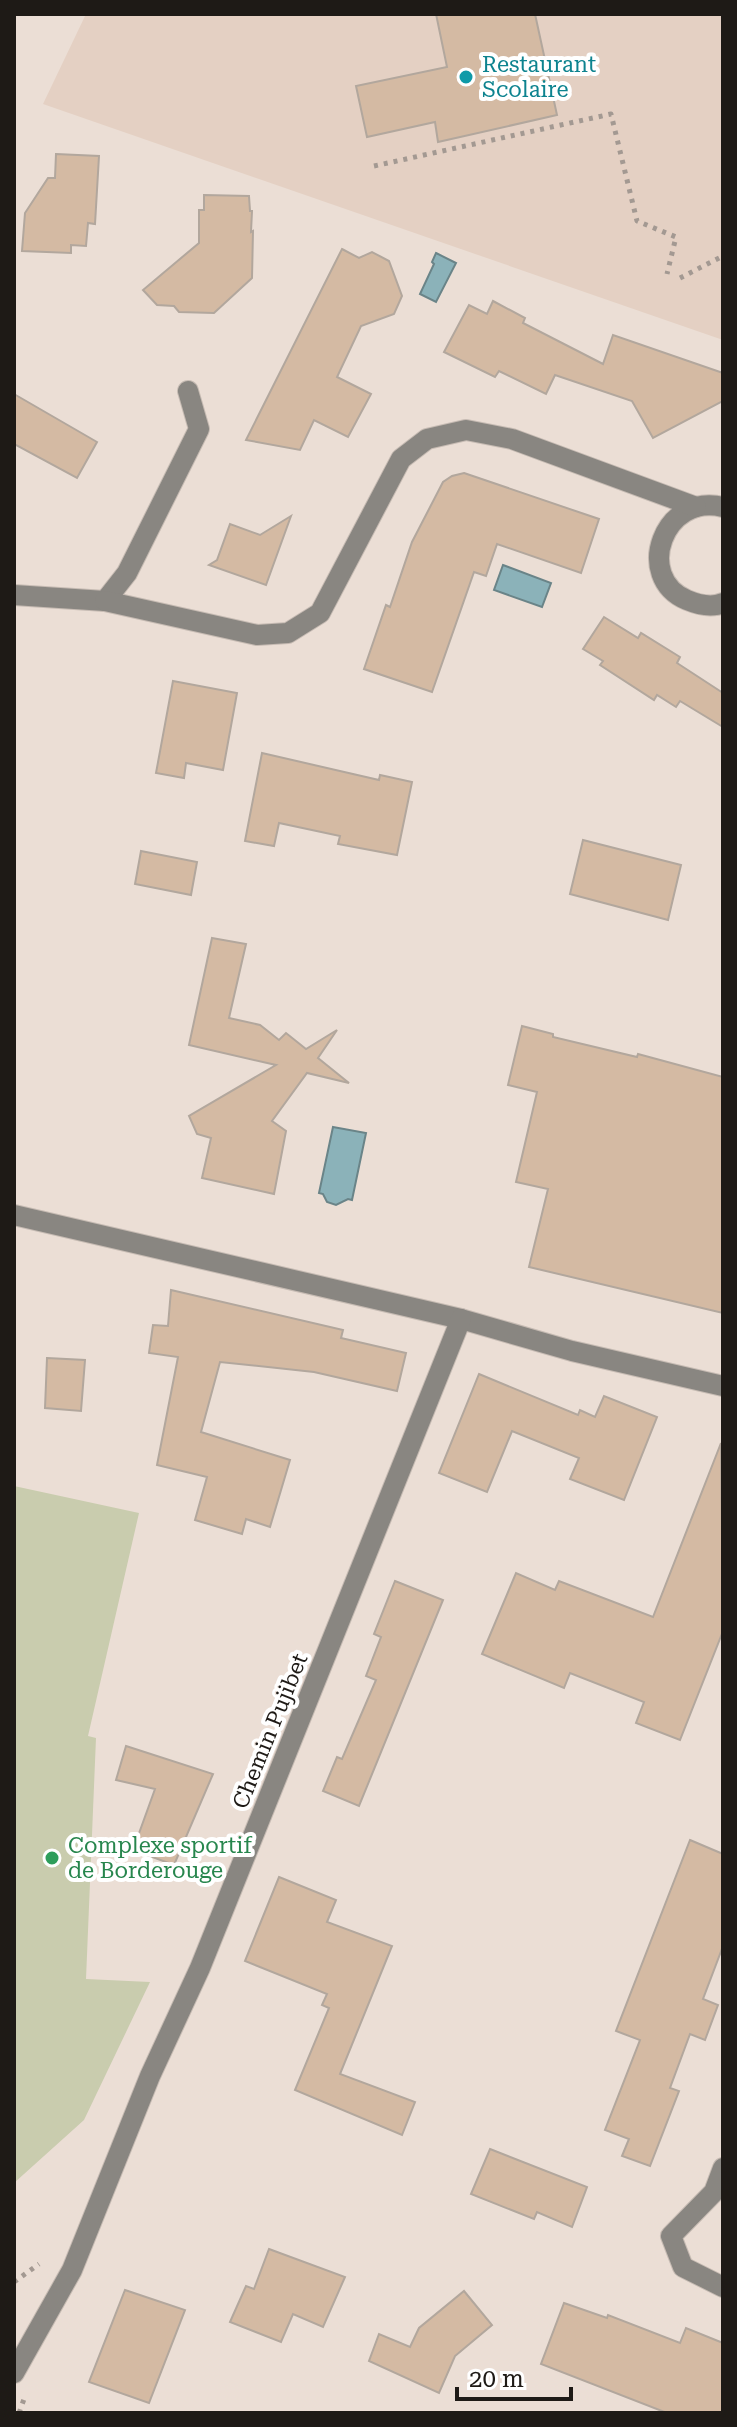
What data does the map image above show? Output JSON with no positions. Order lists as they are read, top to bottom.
{
  "streets": {
    "street": ["Chemin Pujibet"]
  },
  "places": ["Restaurant Scolaire", "Complexe sportif de Borderouge"],
  "scale_bar": "20 m"
}
